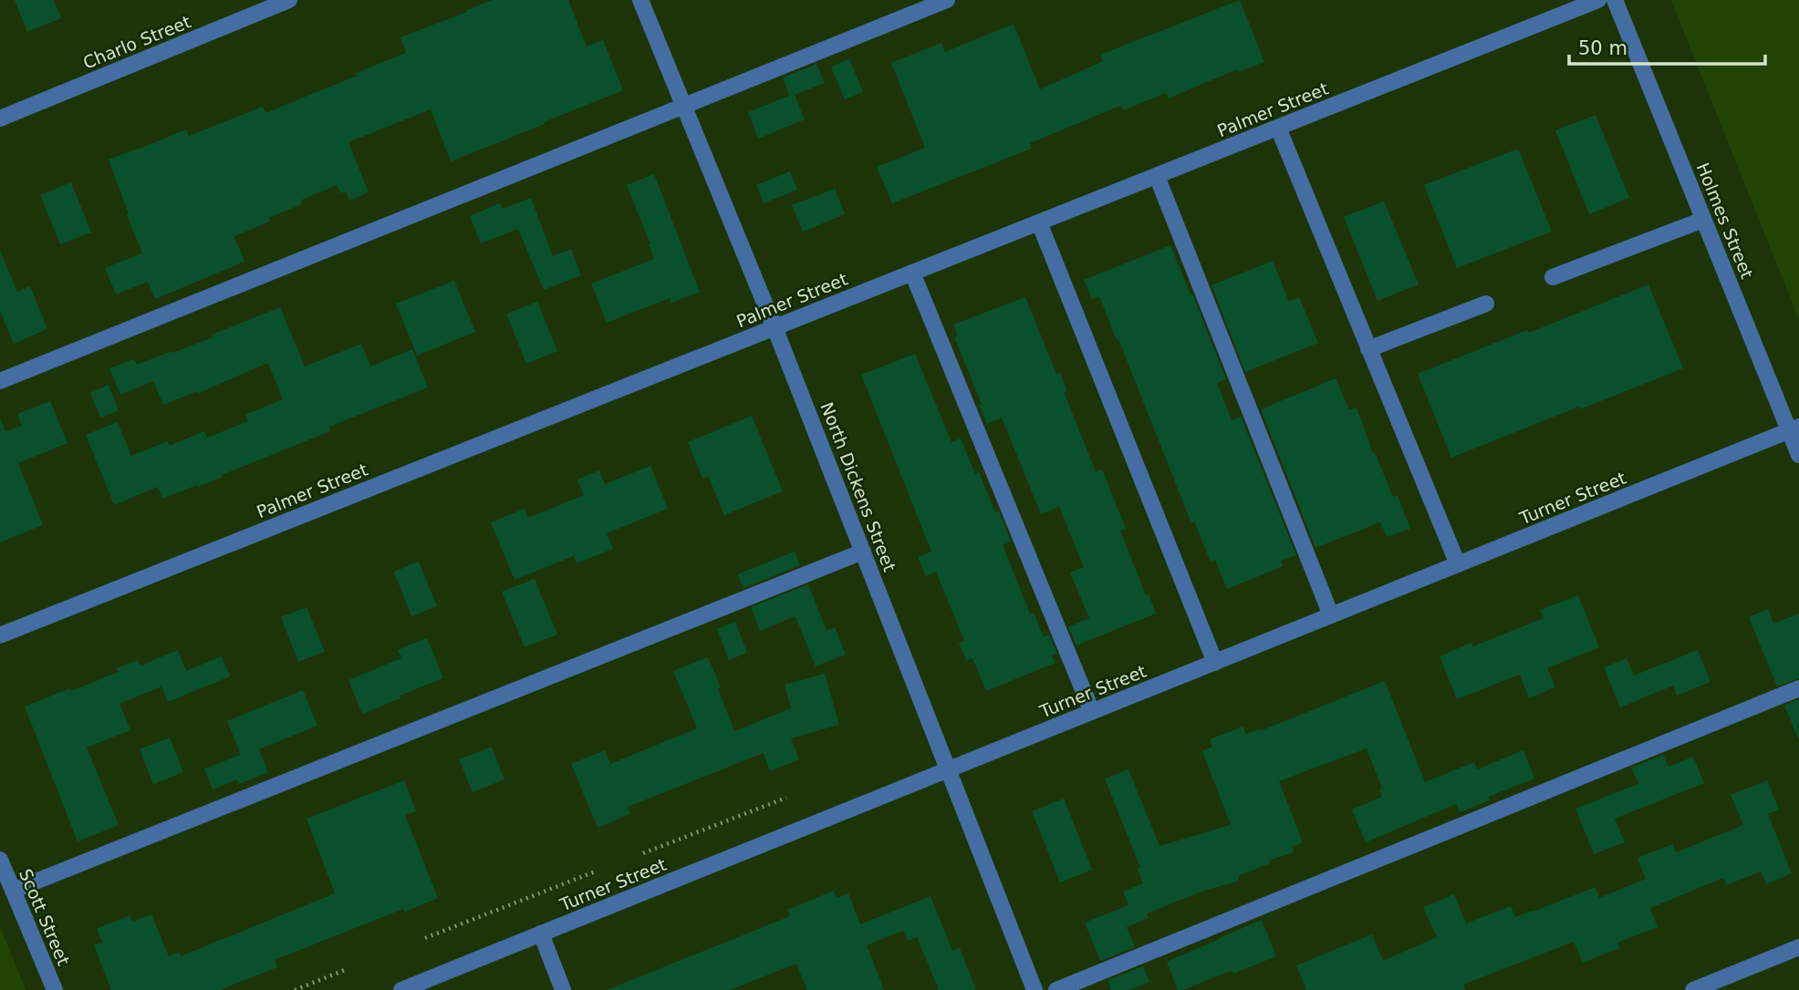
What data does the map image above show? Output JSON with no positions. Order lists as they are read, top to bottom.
{
  "streets": {
    "street": [
      "Charlo Street",
      "Palmer Street",
      "Holmes Street",
      "North Dickens Street",
      "Turner Street",
      "Scott Street"
    ]
  },
  "crossings": [
    ["Palmer Street", "North Dickens Street"],
    ["Holmes Street", "Turner Street"],
    ["North Dickens Street", "Turner Street"]
  ],
  "scale_bar": "50 m"
}
